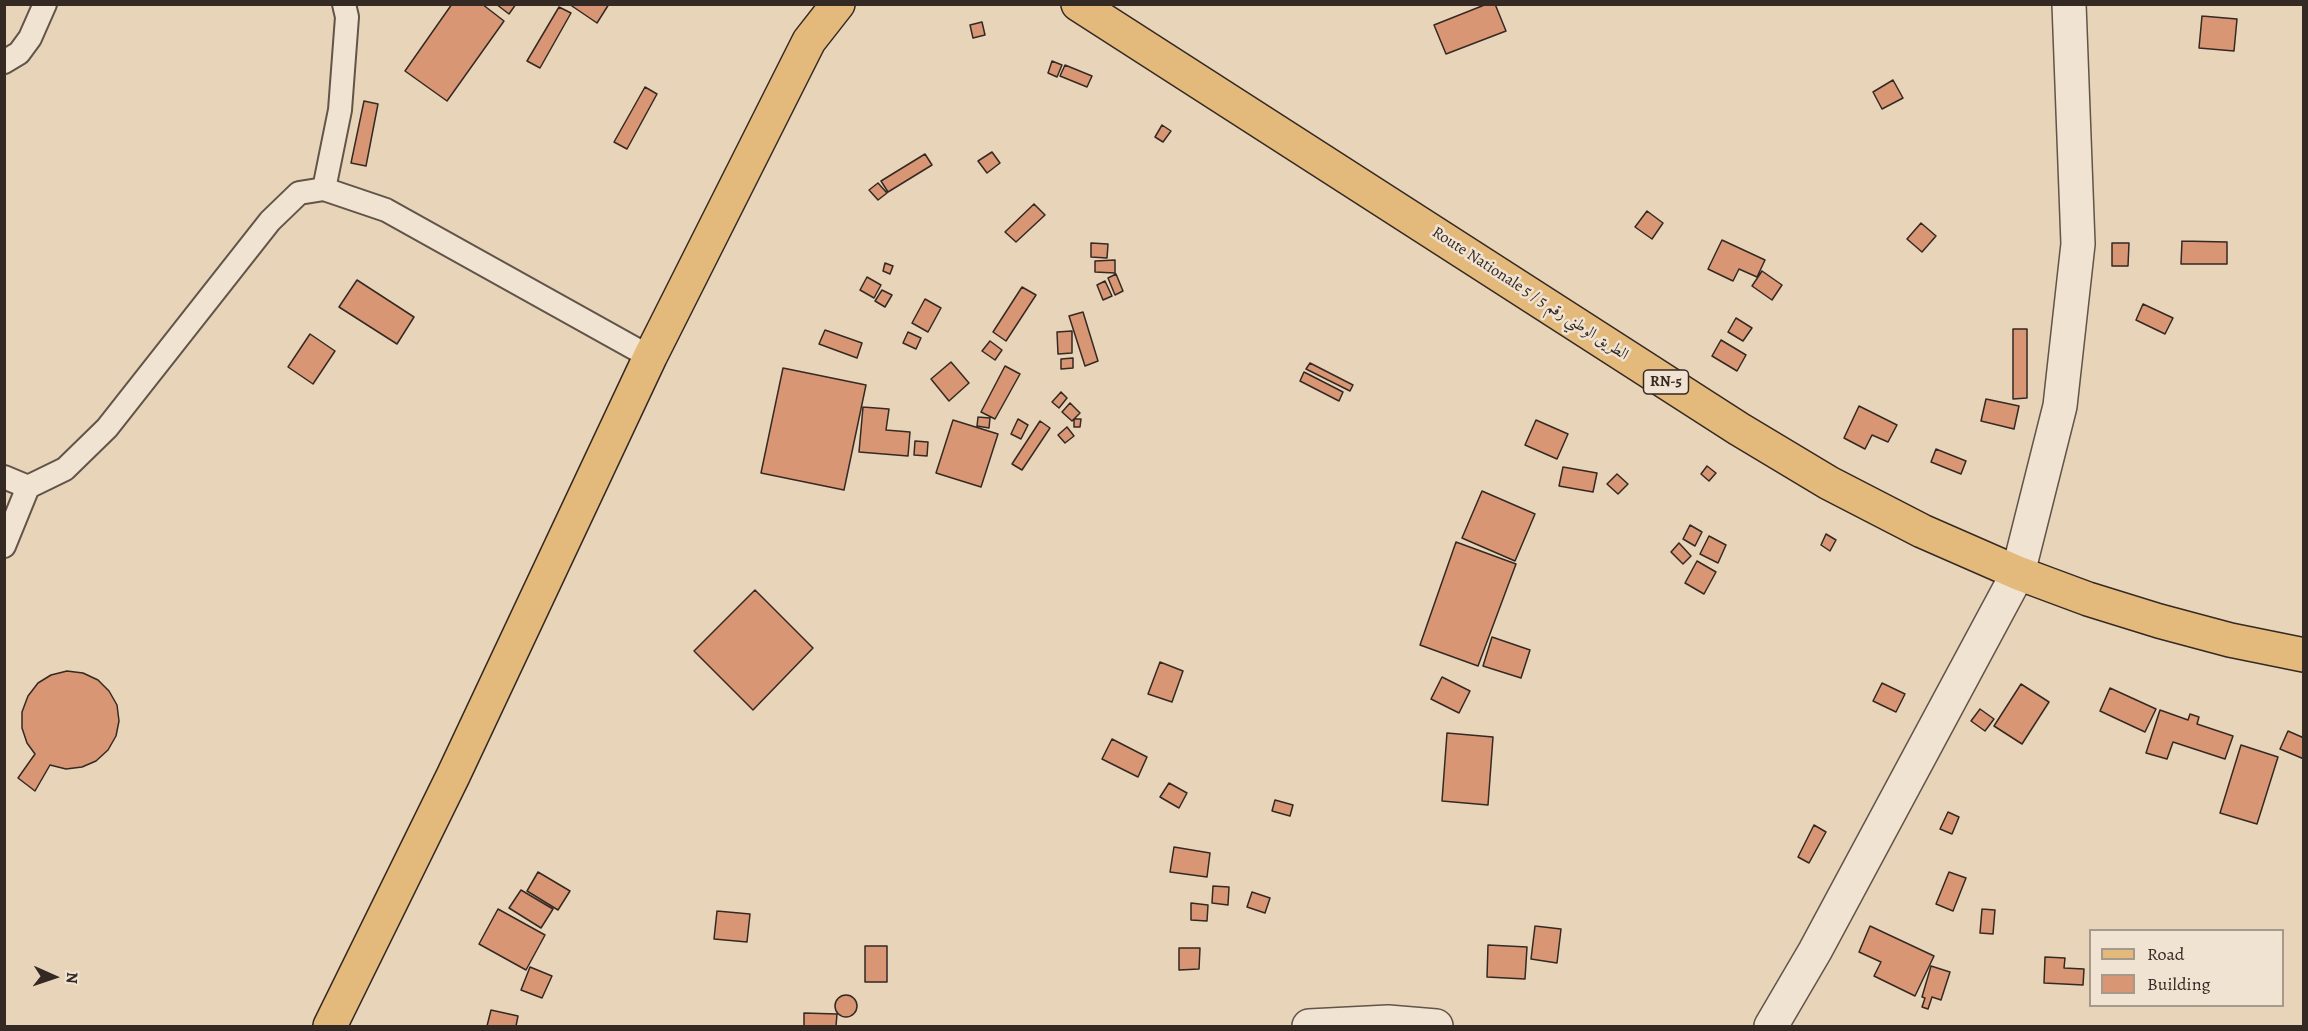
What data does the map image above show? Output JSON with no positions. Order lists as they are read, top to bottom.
{
  "streets": {
    "main road": ["Route Nationale 5 / الطريق الوطني رقم 5", "RN-5"]
  },
  "legend": ["Road", "Building"],
  "north": "right"
}
